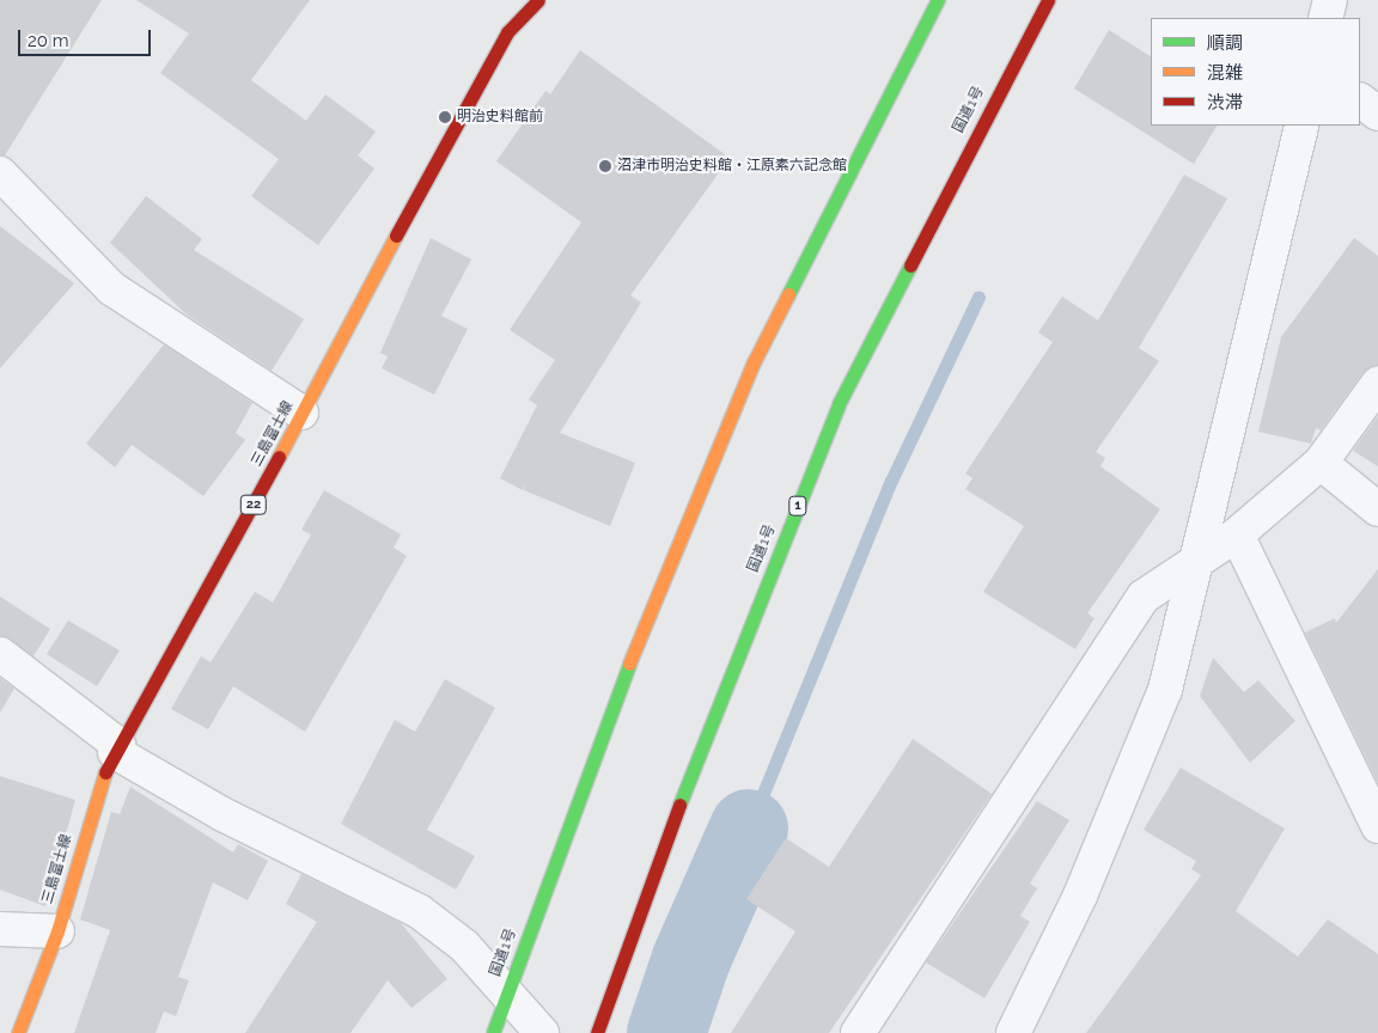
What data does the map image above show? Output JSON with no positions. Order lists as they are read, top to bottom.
{
  "streets": {
    "main road": [
      "国道1号",
      "三島富士線",
      "22",
      "1"
    ]
  },
  "places": ["明治史料館前", "沼津市明治史料館・江原素六記念館"],
  "legend": ["順調", "混雑", "渋滞"],
  "scale_bar": "20 m"
}
